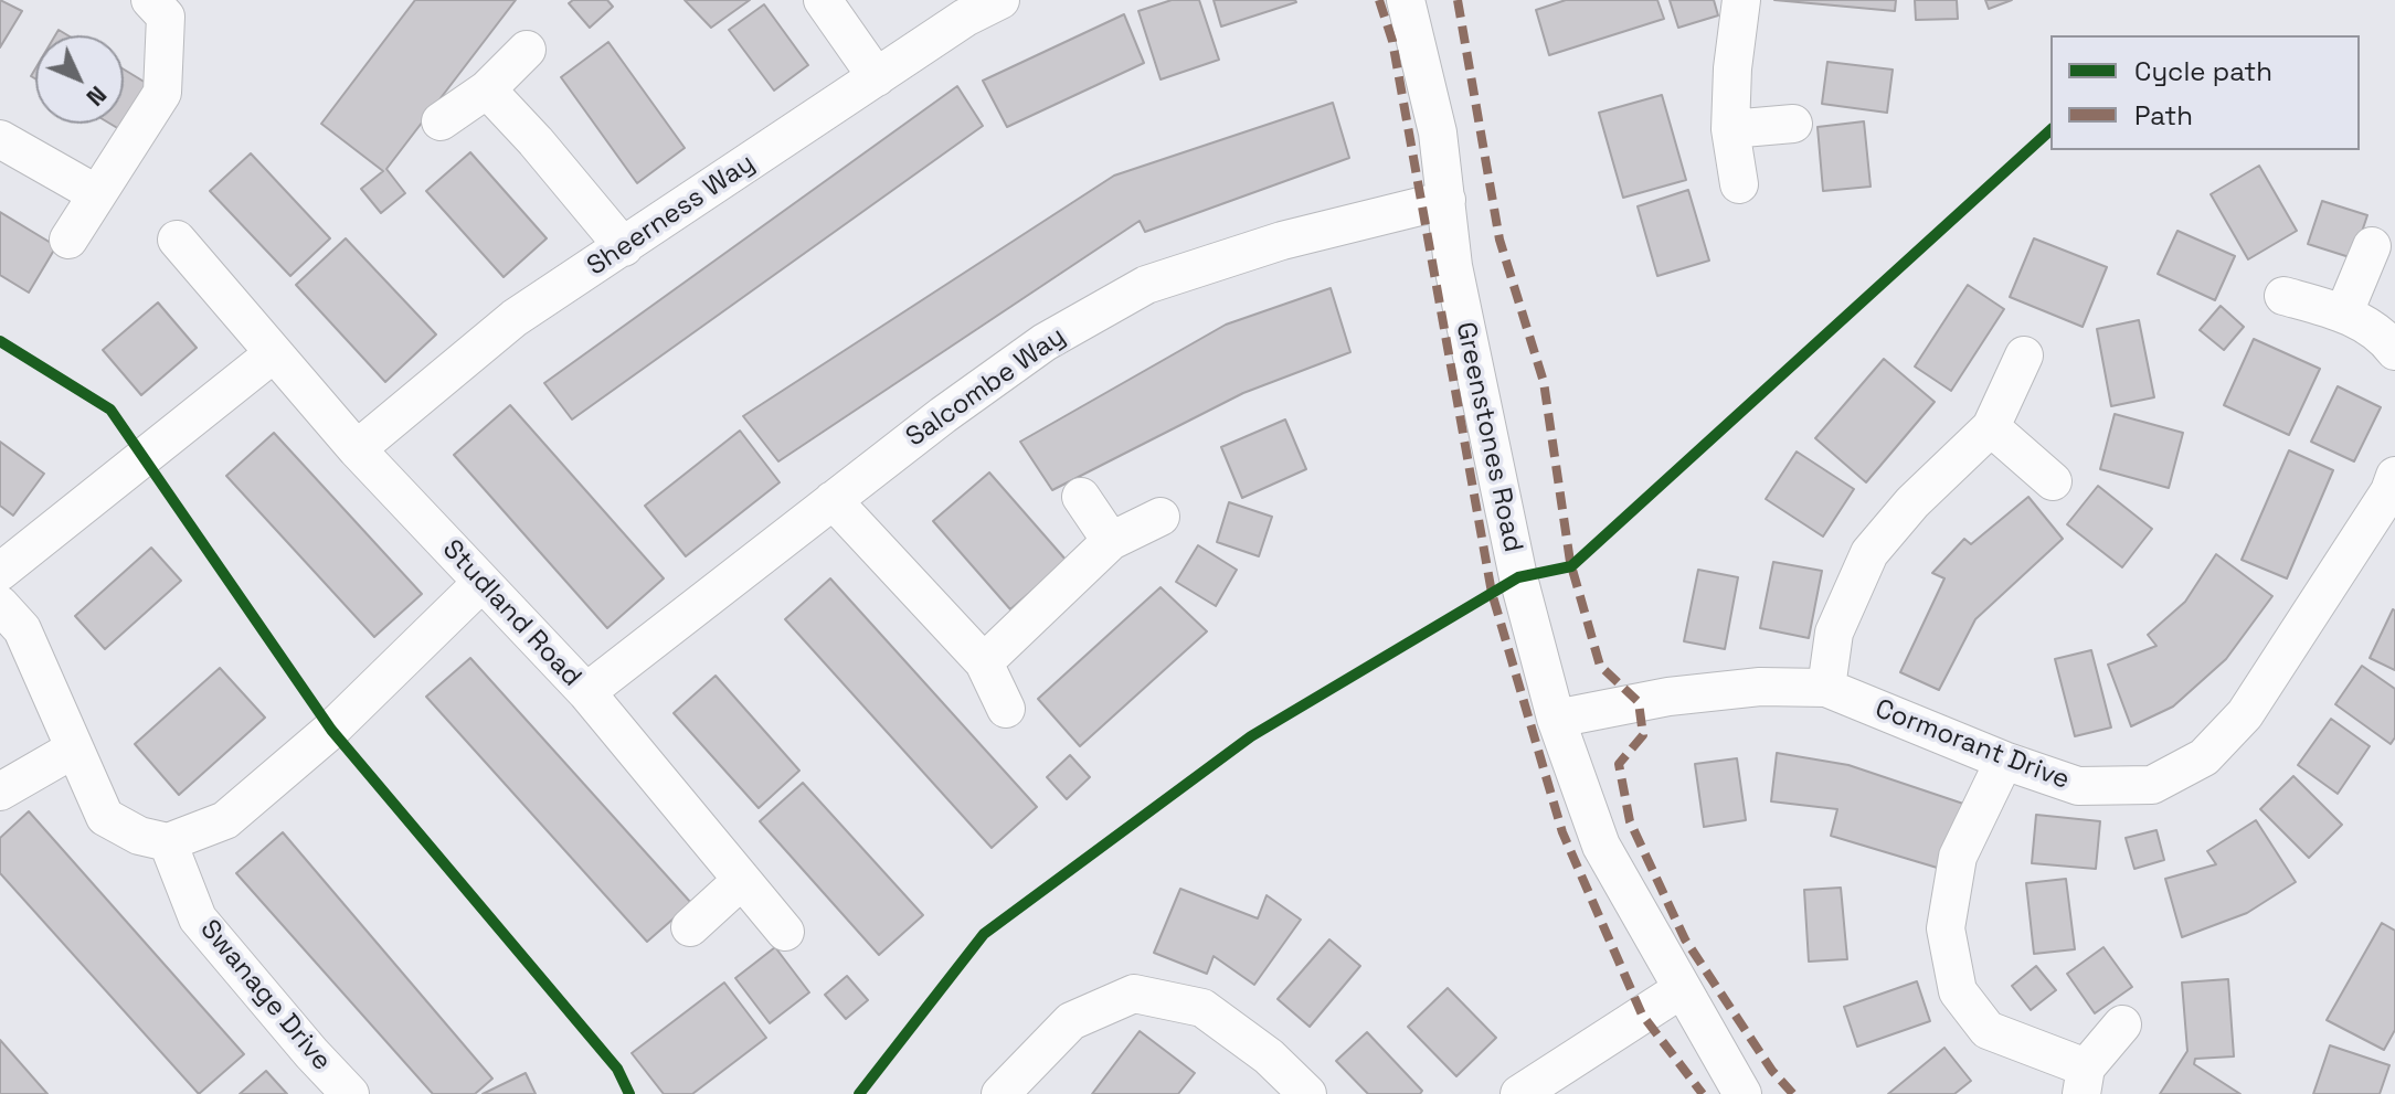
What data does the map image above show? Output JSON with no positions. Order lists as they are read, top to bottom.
{
  "streets": {
    "street": [
      "Sheerness Way",
      "Salcombe Way",
      "Greenstones Road",
      "Studland Road",
      "Cormorant Drive",
      "Swanage Drive"
    ]
  },
  "crossings": [
    ["Sheerness Way", "Studland Road"],
    ["Salcombe Way", "Greenstones Road"],
    ["Salcombe Way", "Studland Road"],
    ["Greenstones Road", "Cormorant Drive"]
  ],
  "legend": ["Cycle path", "Path"],
  "north": "bottom right"
}
